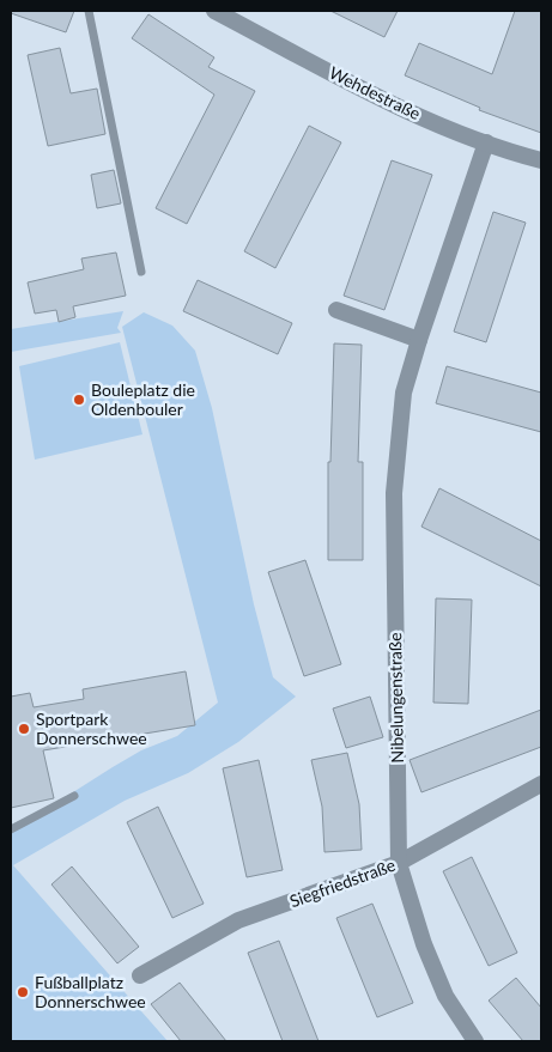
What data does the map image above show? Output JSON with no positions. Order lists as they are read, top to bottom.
{
  "streets": {
    "street": ["Wehdestraße", "Nibelungenstraße", "Siegfriedstraße"]
  },
  "crossings": [
    ["Wehdestraße", "Nibelungenstraße"],
    ["Nibelungenstraße", "Siegfriedstraße"]
  ],
  "places": ["Bouleplatz die Oldenbouler", "Sportpark Donnerschwee", "Fußballplatz Donnerschwee"]
}
